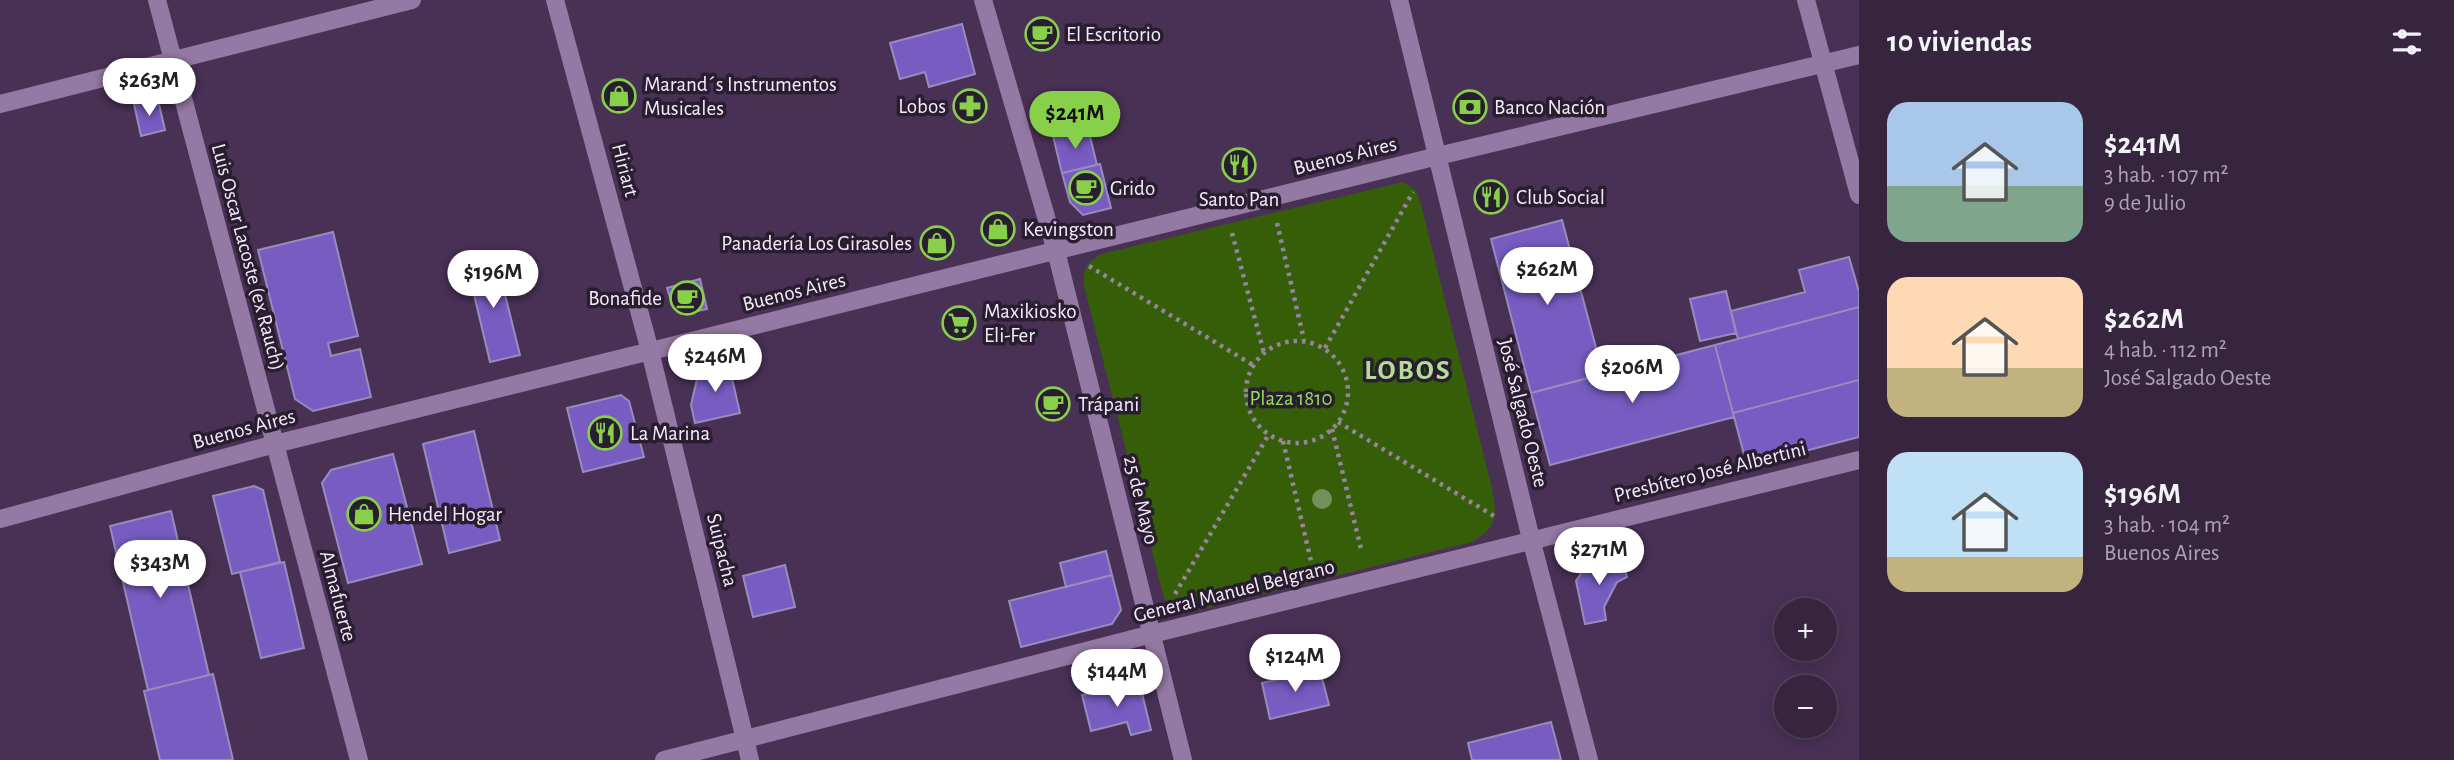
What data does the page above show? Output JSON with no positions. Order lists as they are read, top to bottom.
{
  "streets": {
    "street": [
      "Buenos Aires",
      "Hiriart",
      "Luis Oscar Lacoste (ex Rauch)",
      "José Salgado Oeste",
      "Presbítero José Albertini",
      "25 de Mayo",
      "Suipacha",
      "General Manuel Belgrano",
      "Almafuerte"
    ]
  },
  "crossings": [
    ["Buenos Aires", "Hiriart"],
    ["Buenos Aires", "Luis Oscar Lacoste (ex Rauch)"],
    ["Buenos Aires", "José Salgado Oeste"],
    ["Buenos Aires", "25 de Mayo"],
    ["Buenos Aires", "Suipacha"],
    ["Buenos Aires", "Almafuerte"],
    ["Hiriart", "Suipacha"],
    ["Luis Oscar Lacoste (ex Rauch)", "Almafuerte"],
    ["José Salgado Oeste", "Presbítero José Albertini"],
    ["José Salgado Oeste", "General Manuel Belgrano"],
    ["Presbítero José Albertini", "General Manuel Belgrano"],
    ["25 de Mayo", "General Manuel Belgrano"],
    ["Suipacha", "General Manuel Belgrano"]
  ],
  "districts": ["LOBOS"],
  "parks": ["Plaza 1810"],
  "places": {
    "cafe": [
      "El Escritorio",
      "Grido",
      "Bonafide",
      "Trápani"
    ],
    "shop": [
      "Marand´s Instrumentos Musicales",
      "Kevingston",
      "Panadería Los Girasoles",
      "Hendel Hogar"
    ],
    "pharmacy": ["Lobos"],
    "bank": ["Banco Nación"],
    "restaurant": ["Santo Pan", "Club Social", "La Marina"],
    "supermarket": ["Maxikiosko Eli-Fer"]
  },
  "page": {
    "heading": "10 viviendas",
    "price": [
      "$263M",
      "$241M",
      "$262M",
      "$196M",
      "$246M",
      "$206M",
      "$271M",
      "$343M",
      "$124M",
      "$144M"
    ],
    "list": [
      {
        "name": "$241M",
        "note": "3 hab. · 107 m² · 9 de Julio"
      },
      {
        "name": "$262M",
        "note": "4 hab. · 112 m² · José Salgado Oeste"
      },
      {
        "name": "$196M",
        "note": "3 hab. · 104 m² · Buenos Aires"
      }
    ],
    "map_buttons": ["+", "−"]
  }
}
